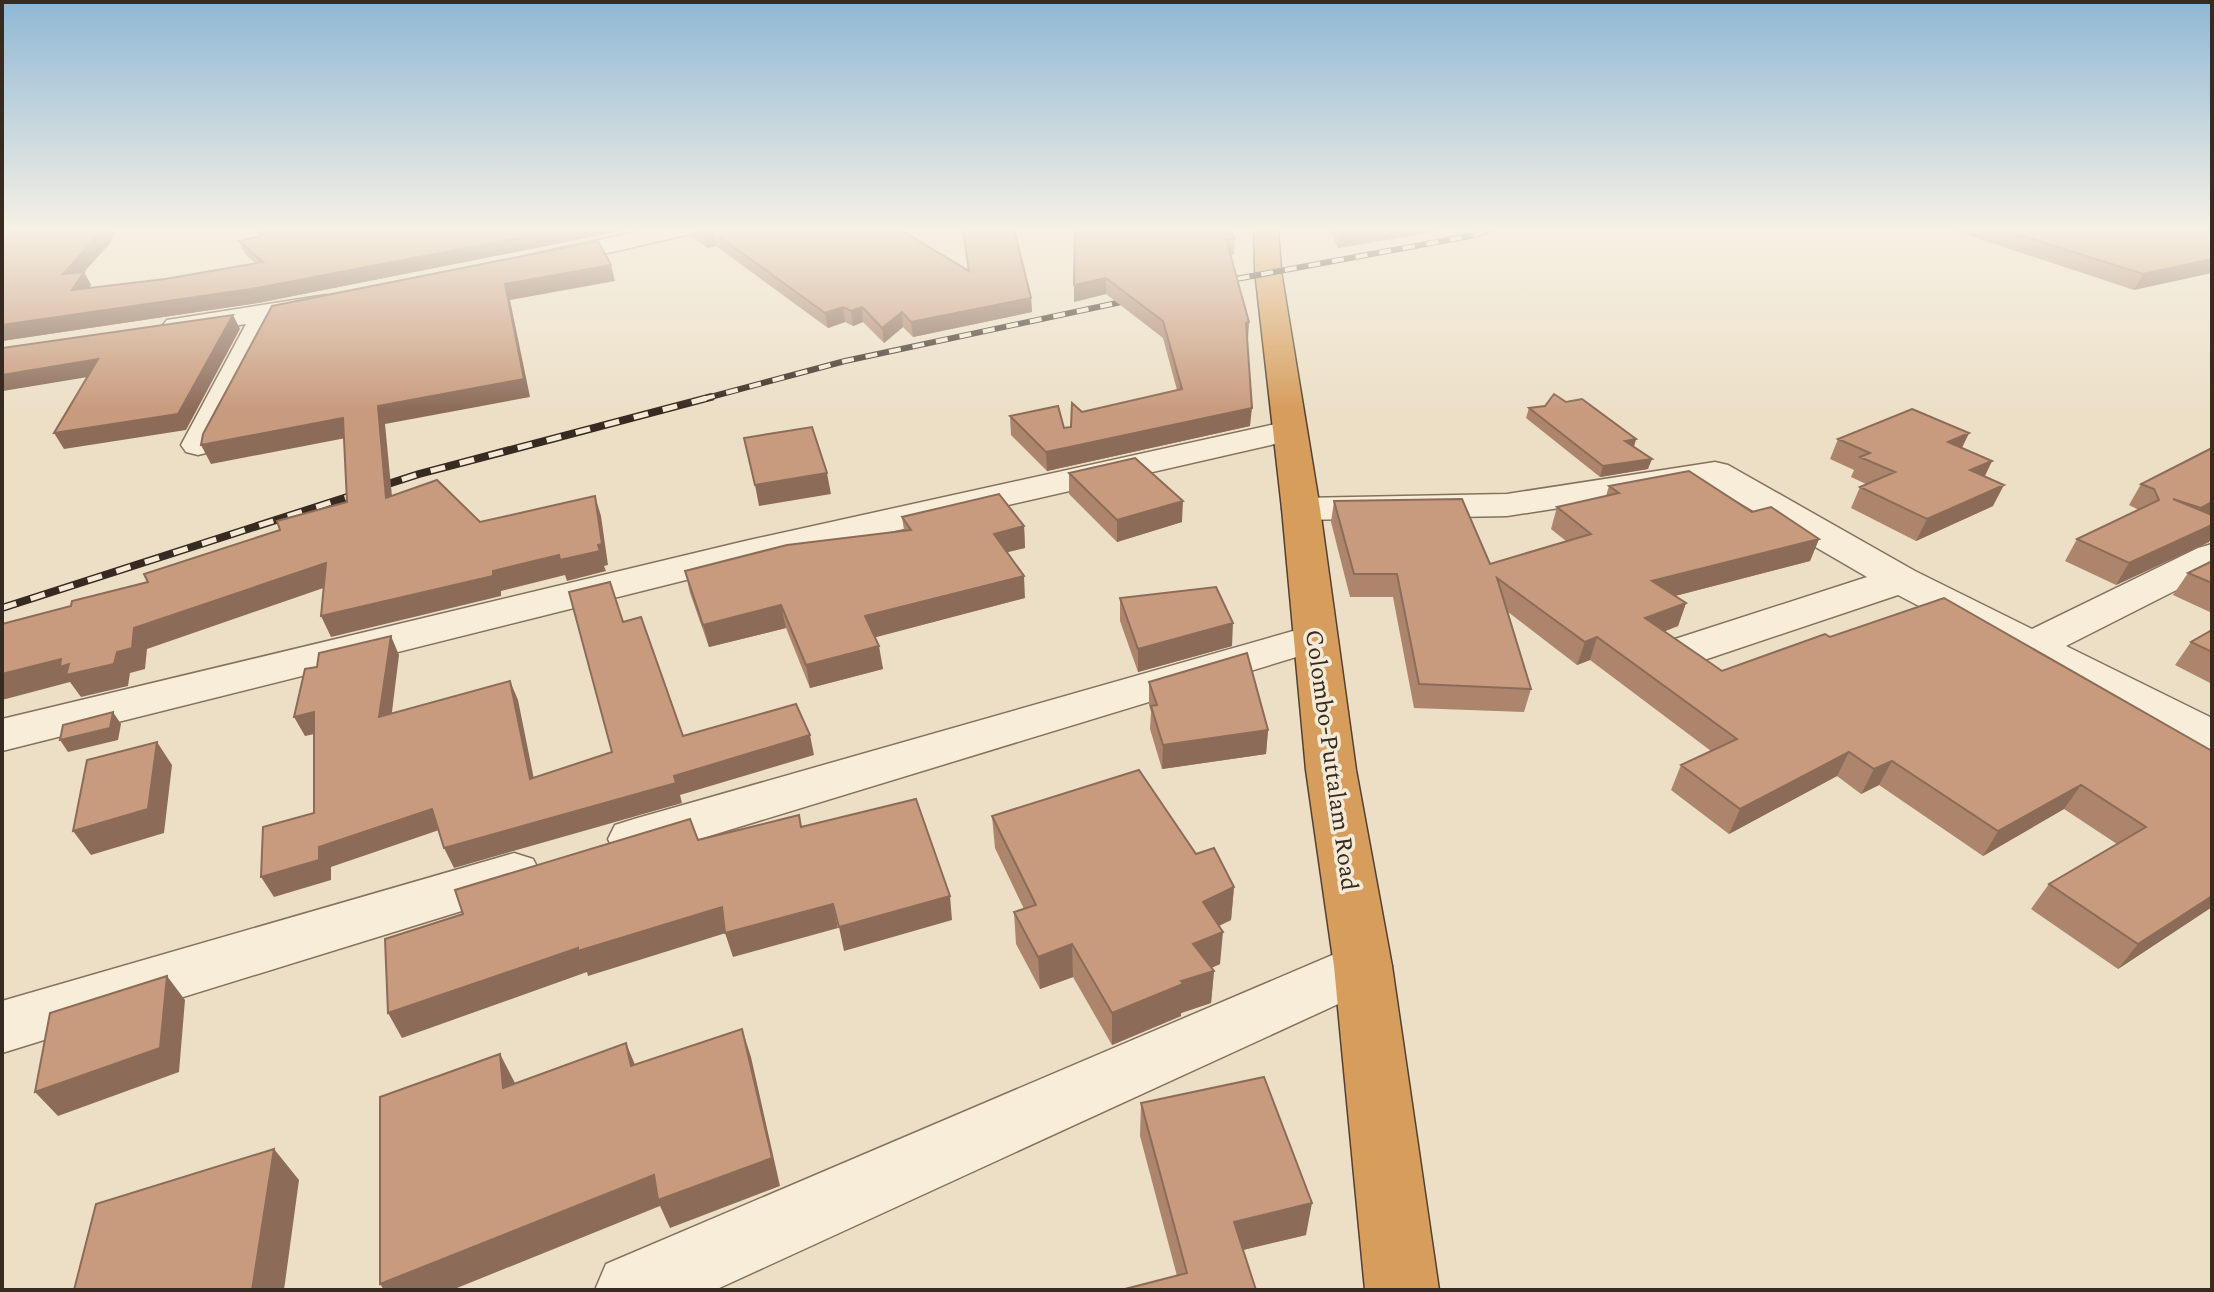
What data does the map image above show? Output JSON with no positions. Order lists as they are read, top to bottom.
{
  "streets": {
    "highway": ["Colombo-Puttalam Road"]
  }
}
